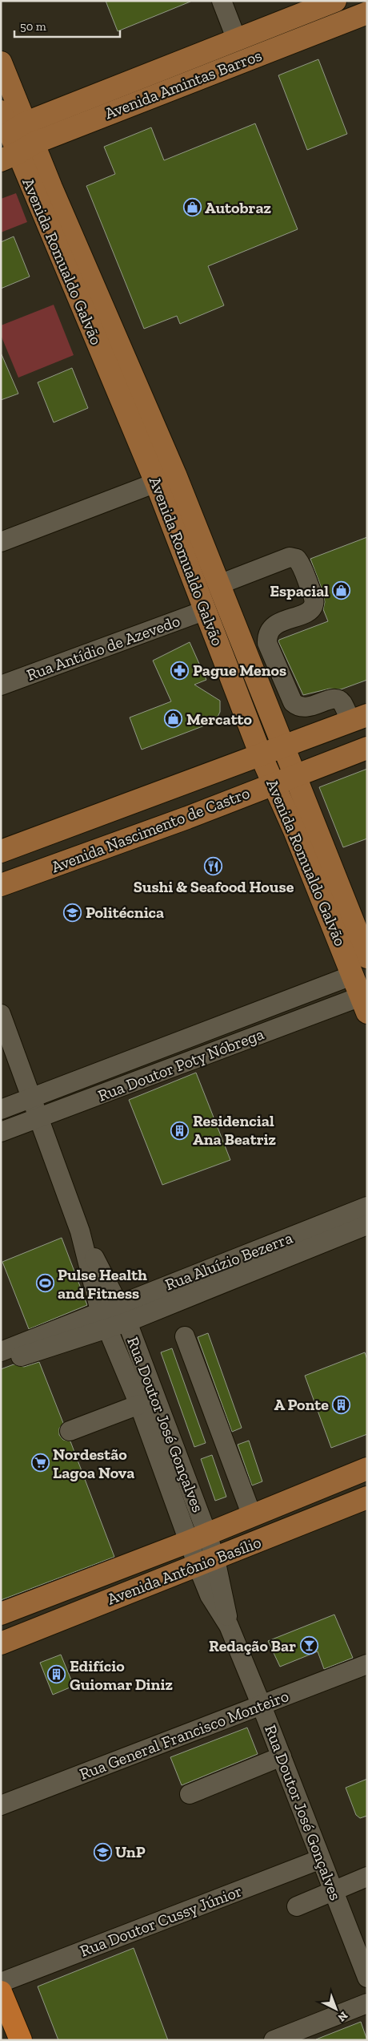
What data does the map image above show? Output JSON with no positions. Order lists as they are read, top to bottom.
{
  "streets": {
    "main road": [
      "Avenida Amintas Barros",
      "Avenida Romualdo Galvão",
      "Avenida Nascimento de Castro",
      "Avenida Antônio Basílio"
    ],
    "street": [
      "Rua Antídio de Azevedo",
      "Rua Doutor Poty Nóbrega",
      "Rua Aluízio Bezerra",
      "Rua Doutor José Gonçalves",
      "Rua General Francisco Monteiro",
      "Rua Doutor Cussy Júnior"
    ]
  },
  "crossings": [
    ["Avenida Amintas Barros", "Avenida Romualdo Galvão"],
    ["Avenida Romualdo Galvão", "Rua Antídio de Azevedo"],
    ["Avenida Romualdo Galvão", "Avenida Nascimento de Castro"],
    ["Avenida Romualdo Galvão", "Rua Doutor Poty Nóbrega"],
    ["Rua Doutor Poty Nóbrega", "Rua Doutor José Gonçalves"],
    ["Rua Aluízio Bezerra", "Rua Doutor José Gonçalves"],
    ["Rua Doutor José Gonçalves", "Avenida Antônio Basílio"],
    ["Rua Doutor José Gonçalves", "Rua General Francisco Monteiro"],
    ["Rua Doutor José Gonçalves", "Rua Doutor Cussy Júnior"]
  ],
  "places": {
    "shop": ["Autobraz", "Espacial", "Mercatto"],
    "pharmacy": ["Pague Menos"],
    "restaurant": ["Sushi & Seafood House"],
    "school or university": ["Politécnica", "UnP"],
    "building": ["Residencial Ana Beatriz", "A Ponte", "Edifício Guiomar Diniz"],
    "sports": ["Pulse Health and Fitness"],
    "supermarket": ["Nordestão Lagoa Nova"],
    "bar": ["Redação Bar"]
  },
  "scale_bar": "50 m",
  "north": "bottom right"
}
